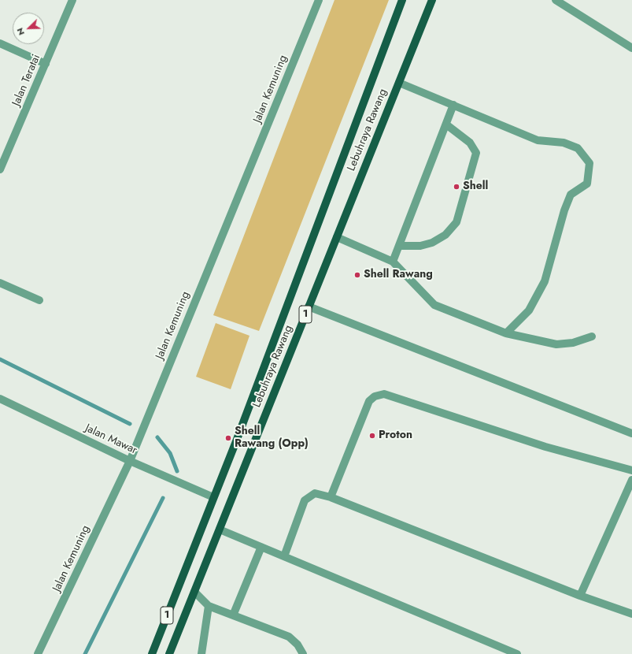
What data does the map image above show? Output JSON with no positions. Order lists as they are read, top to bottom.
{
  "streets": {
    "main road": ["Lebuhraya Rawang", "1"],
    "street": ["Jalan Teratai", "Jalan Kemuning", "Jalan Mawar"]
  },
  "crossings": [
    ["Jalan Kemuning", "Jalan Mawar"],
    ["Lebuhraya Rawang", "Jalan Mawar"]
  ],
  "places": [
    "Shell",
    "Shell Rawang",
    "Proton",
    "Shell Rawang (Opp)"
  ],
  "north": "bottom left"
}
